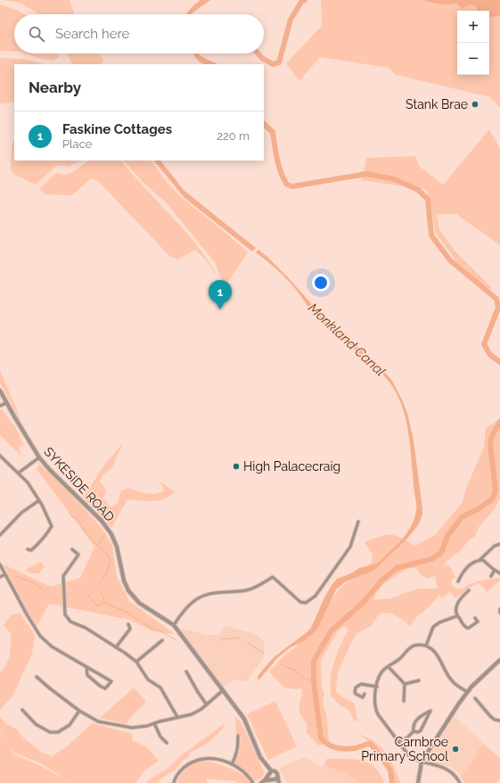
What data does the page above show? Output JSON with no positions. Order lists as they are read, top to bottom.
{
  "streets": {
    "street": ["SYKESIDE ROAD"]
  },
  "water": ["Monkland Canal"],
  "places": ["Stank Brae", "High Palacecraig", "Carnbroe Primary School"],
  "page": {
    "map_buttons": ["+", "−"],
    "search": "Search here",
    "heading": "Nearby",
    "list": [
      {
        "mark": "1",
        "name": "Faskine Cottages",
        "note": "Place",
        "value": "220 m"
      }
    ],
    "pins": "1"
  }
}
